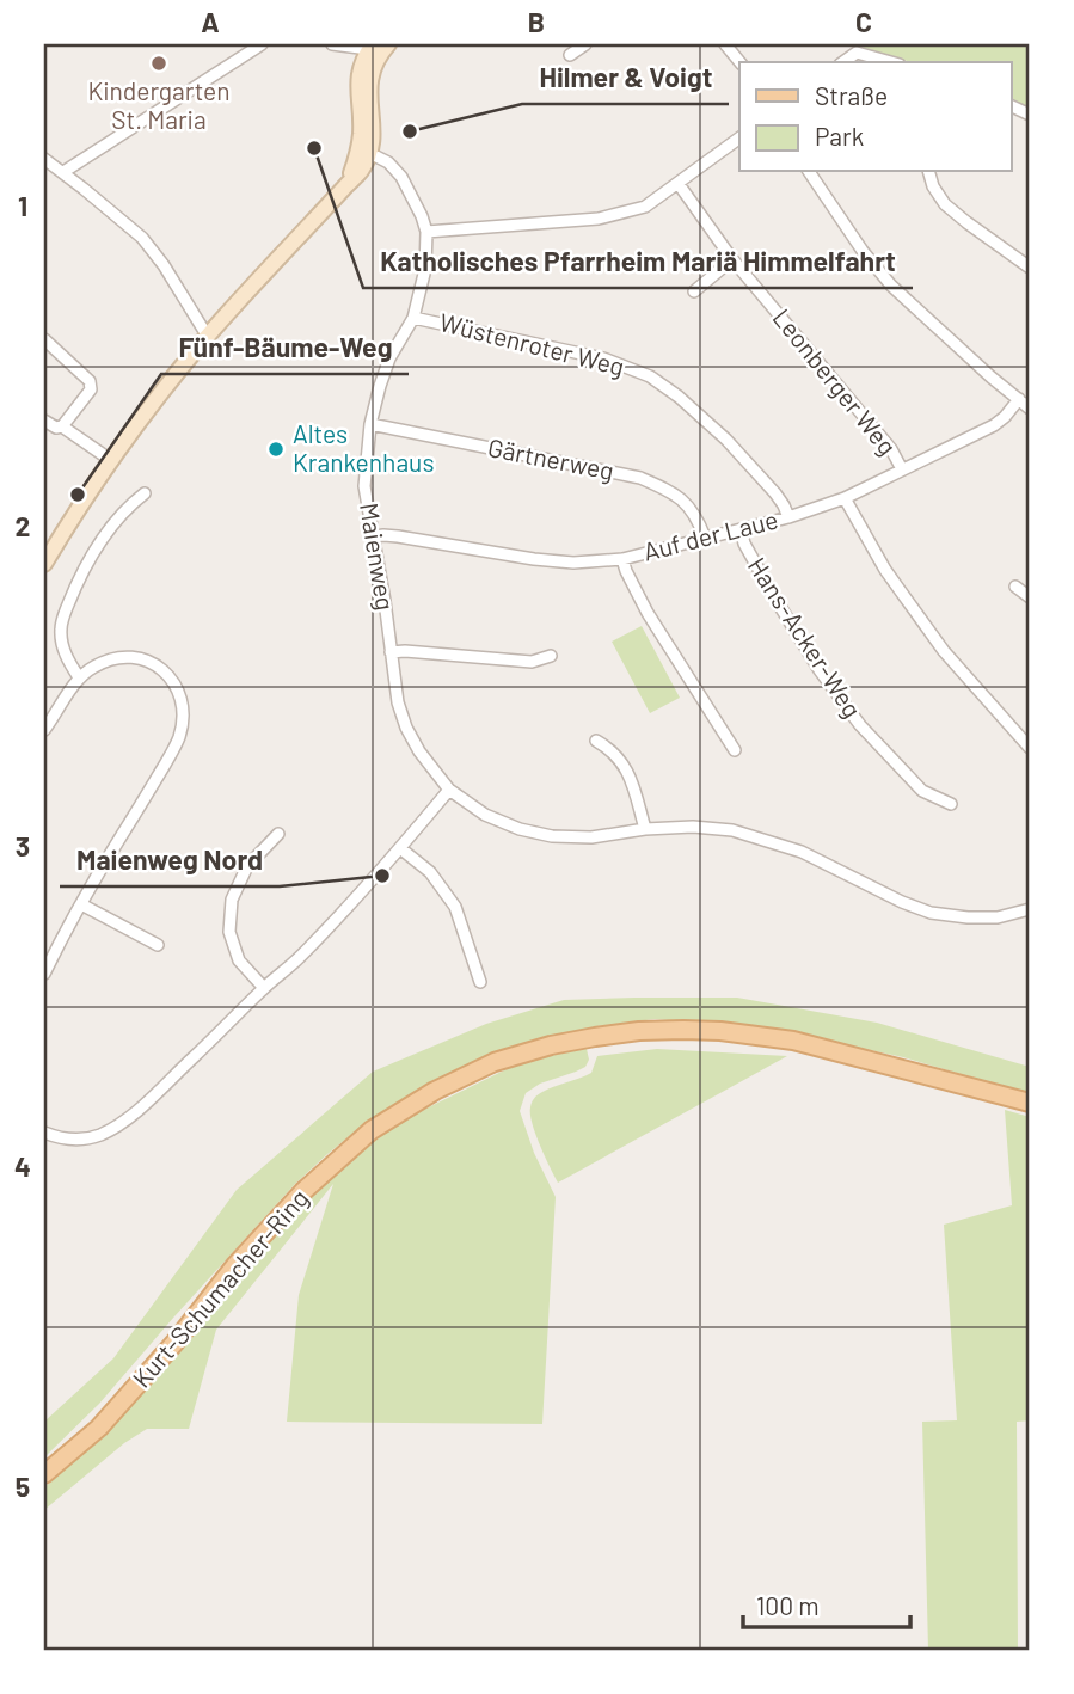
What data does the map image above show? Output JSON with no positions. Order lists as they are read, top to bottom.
{
  "streets": {
    "main road": ["Kurt-Schumacher-Ring"],
    "street": [
      "Wüstenroter Weg",
      "Leonberger Weg",
      "Gärtnerweg",
      "Auf der Laue",
      "Maienweg",
      "Hans-Acker-Weg"
    ]
  },
  "crossings": [
    ["Wüstenroter Weg", "Auf der Laue"],
    ["Wüstenroter Weg", "Maienweg"],
    ["Leonberger Weg", "Auf der Laue"],
    ["Gärtnerweg", "Auf der Laue"],
    ["Gärtnerweg", "Maienweg"],
    ["Auf der Laue", "Maienweg"],
    ["Auf der Laue", "Hans-Acker-Weg"]
  ],
  "places": [
    "Kindergarten St. Maria",
    "Hilmer & Voigt",
    "Katholisches Pfarrheim Mariä Himmelfahrt",
    "Altes Krankenhaus",
    "Fünf-Bäume-Weg",
    "Maienweg Nord"
  ],
  "legend": ["Straße", "Park"],
  "scale_bar": "100 m",
  "grid": {
    "columns": ["A", "B", "C"],
    "rows": [
      "1",
      "2",
      "3",
      "4",
      "5"
    ]
  }
}
